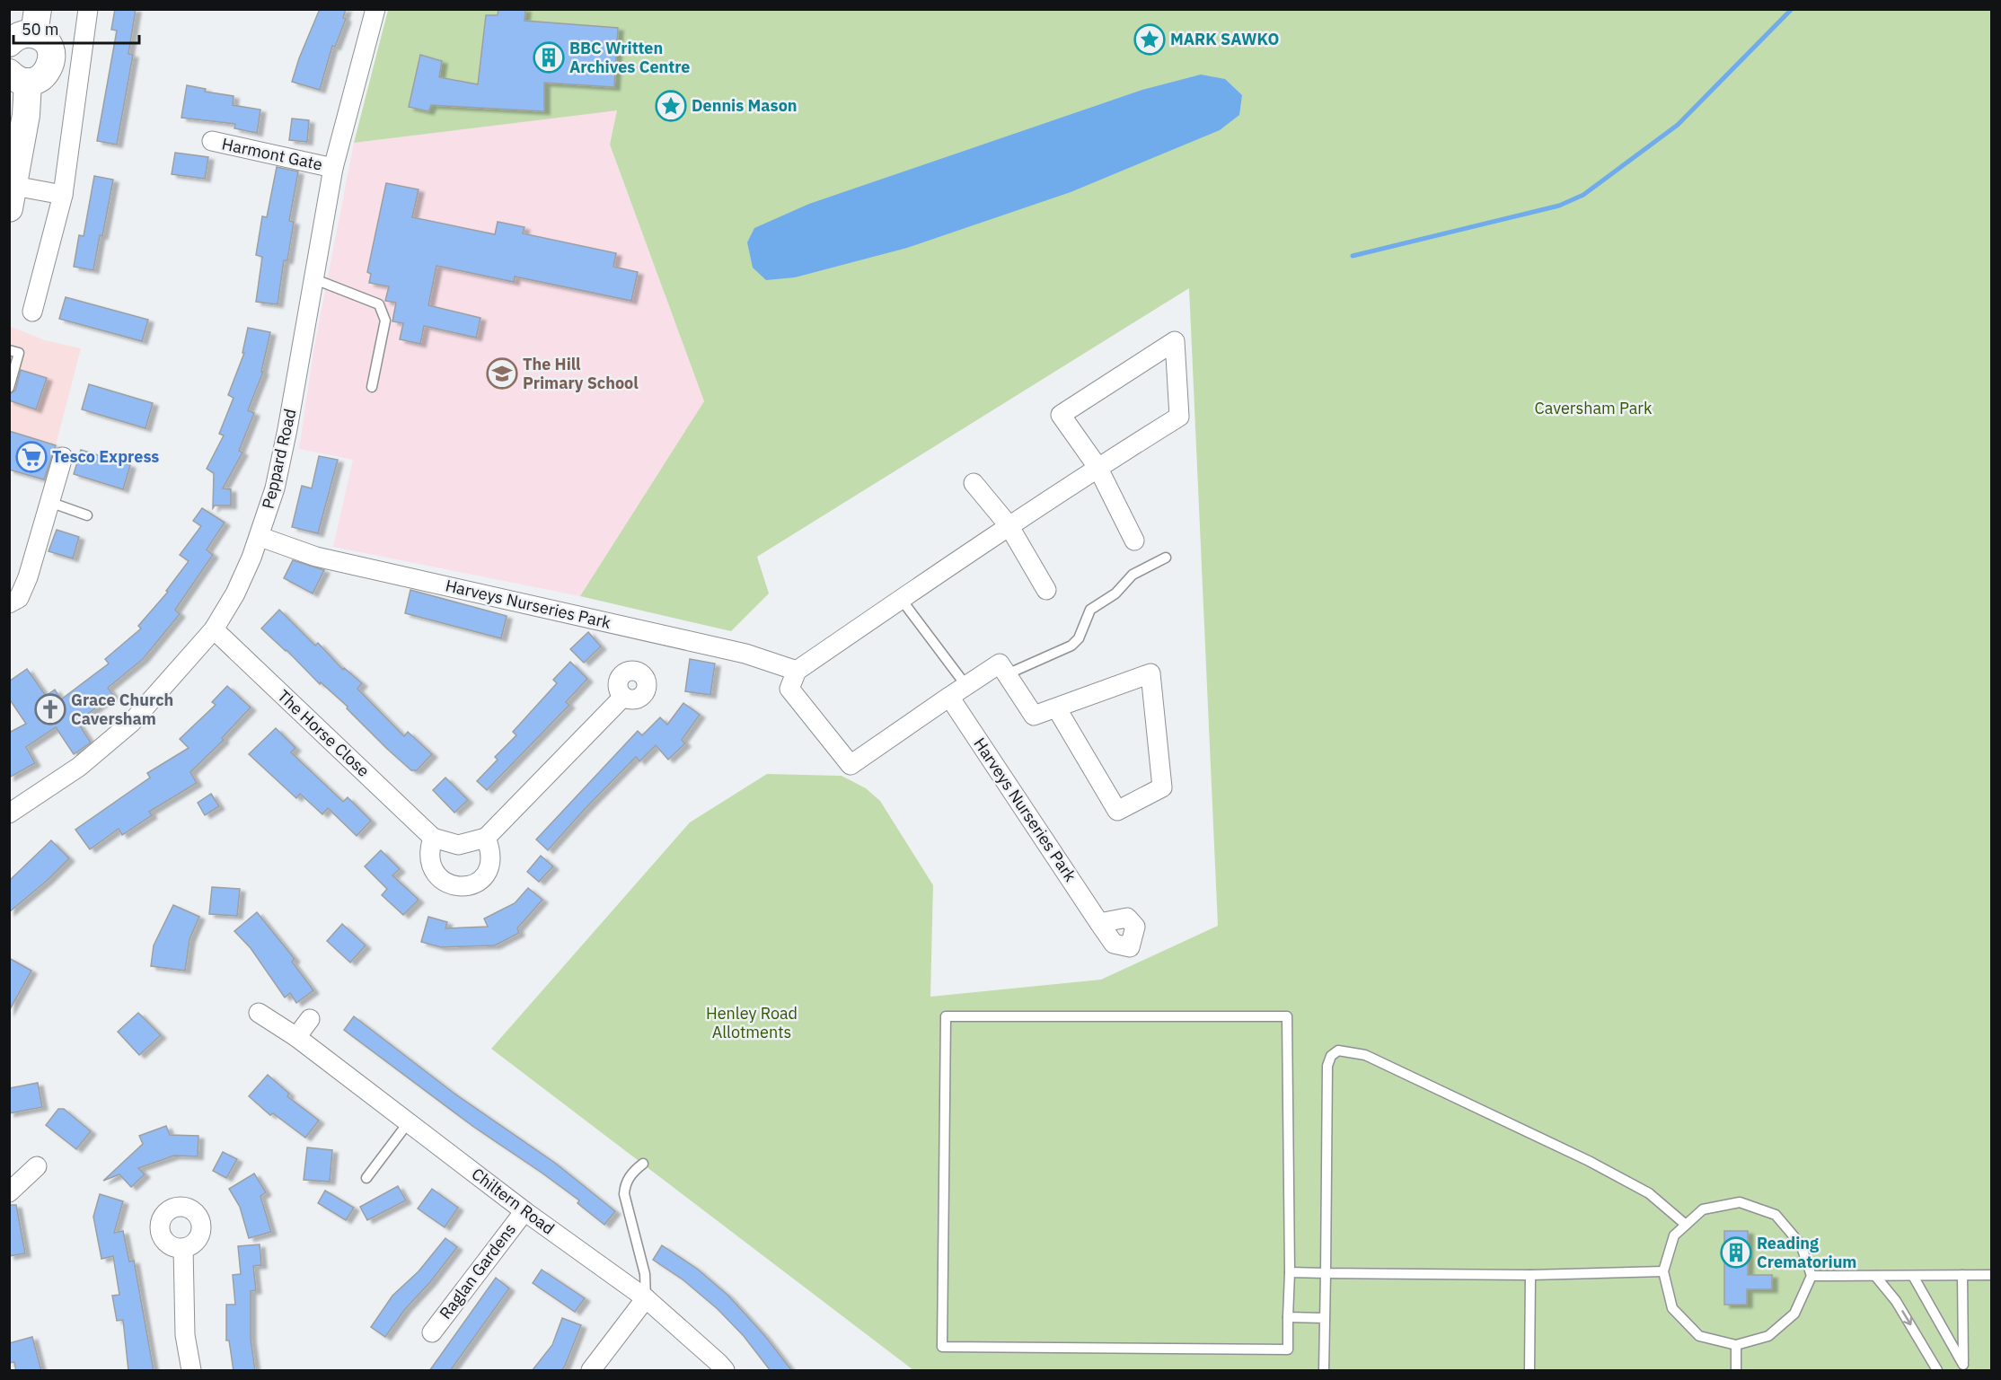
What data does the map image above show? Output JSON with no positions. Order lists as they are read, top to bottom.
{
  "streets": {
    "street": [
      "Harmont Gate",
      "Peppard Road",
      "Harveys Nurseries Park",
      "The Horse Close",
      "Chiltern Road",
      "Raglan Gardens"
    ]
  },
  "crossings": [
    ["Harmont Gate", "Peppard Road"],
    ["Peppard Road", "Harveys Nurseries Park"],
    ["Peppard Road", "The Horse Close"],
    ["Chiltern Road", "Raglan Gardens"]
  ],
  "parks": ["Caversham Park", "Henley Road Allotments"],
  "places": {
    "place": ["MARK SAWKO", "Dennis Mason"],
    "building": ["BBC Written Archives Centre", "Reading Crematorium"],
    "school or university": ["The Hill Primary School"],
    "supermarket": ["Tesco Express"],
    "church": ["Grace Church Caversham"]
  },
  "scale_bar": "50 m"
}
